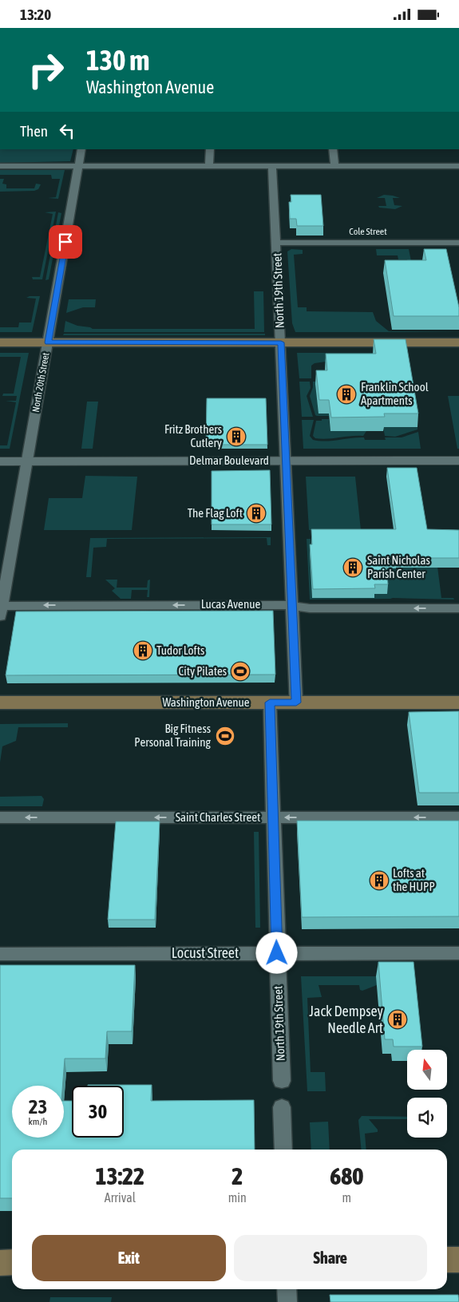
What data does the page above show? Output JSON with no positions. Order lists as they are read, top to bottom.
{
  "streets": {
    "main road": ["Washington Avenue"],
    "street": [
      "Cole Street",
      "North 19th Street",
      "North 20th Street",
      "Delmar Boulevard",
      "Lucas Avenue",
      "Saint Charles Street",
      "Locust Street"
    ]
  },
  "crossings": [
    ["Cole Street", "North 19th Street"],
    ["North 19th Street", "Delmar Boulevard"],
    ["North 19th Street", "Lucas Avenue"],
    ["North 19th Street", "Washington Avenue"],
    ["North 19th Street", "Saint Charles Street"],
    ["North 19th Street", "Locust Street"],
    ["North 20th Street", "Delmar Boulevard"],
    ["North 20th Street", "Lucas Avenue"]
  ],
  "one_way": ["Lucas Avenue", "Saint Charles Street"],
  "places": {
    "building": [
      "Franklin School Apartments",
      "Fritz Brothers Cutlery",
      "The Flag Loft",
      "Saint Nicholas Parish Center",
      "Tudor Lofts",
      "Lofts at the HUPP",
      "Jack Dempsey Needle Art"
    ],
    "sports": ["City Pilates", "Big Fitness Personal Training"]
  },
  "north": "top",
  "page": {
    "status": "13:20",
    "turn": ["130 m", "Washington Avenue"],
    "then": "Then",
    "speed": "23 km/h",
    "limit": "30",
    "eta": [
      "13:22",
      "Arrival",
      "2",
      "min",
      "680",
      "m"
    ],
    "buttons": ["Exit", "Share"]
  }
}
